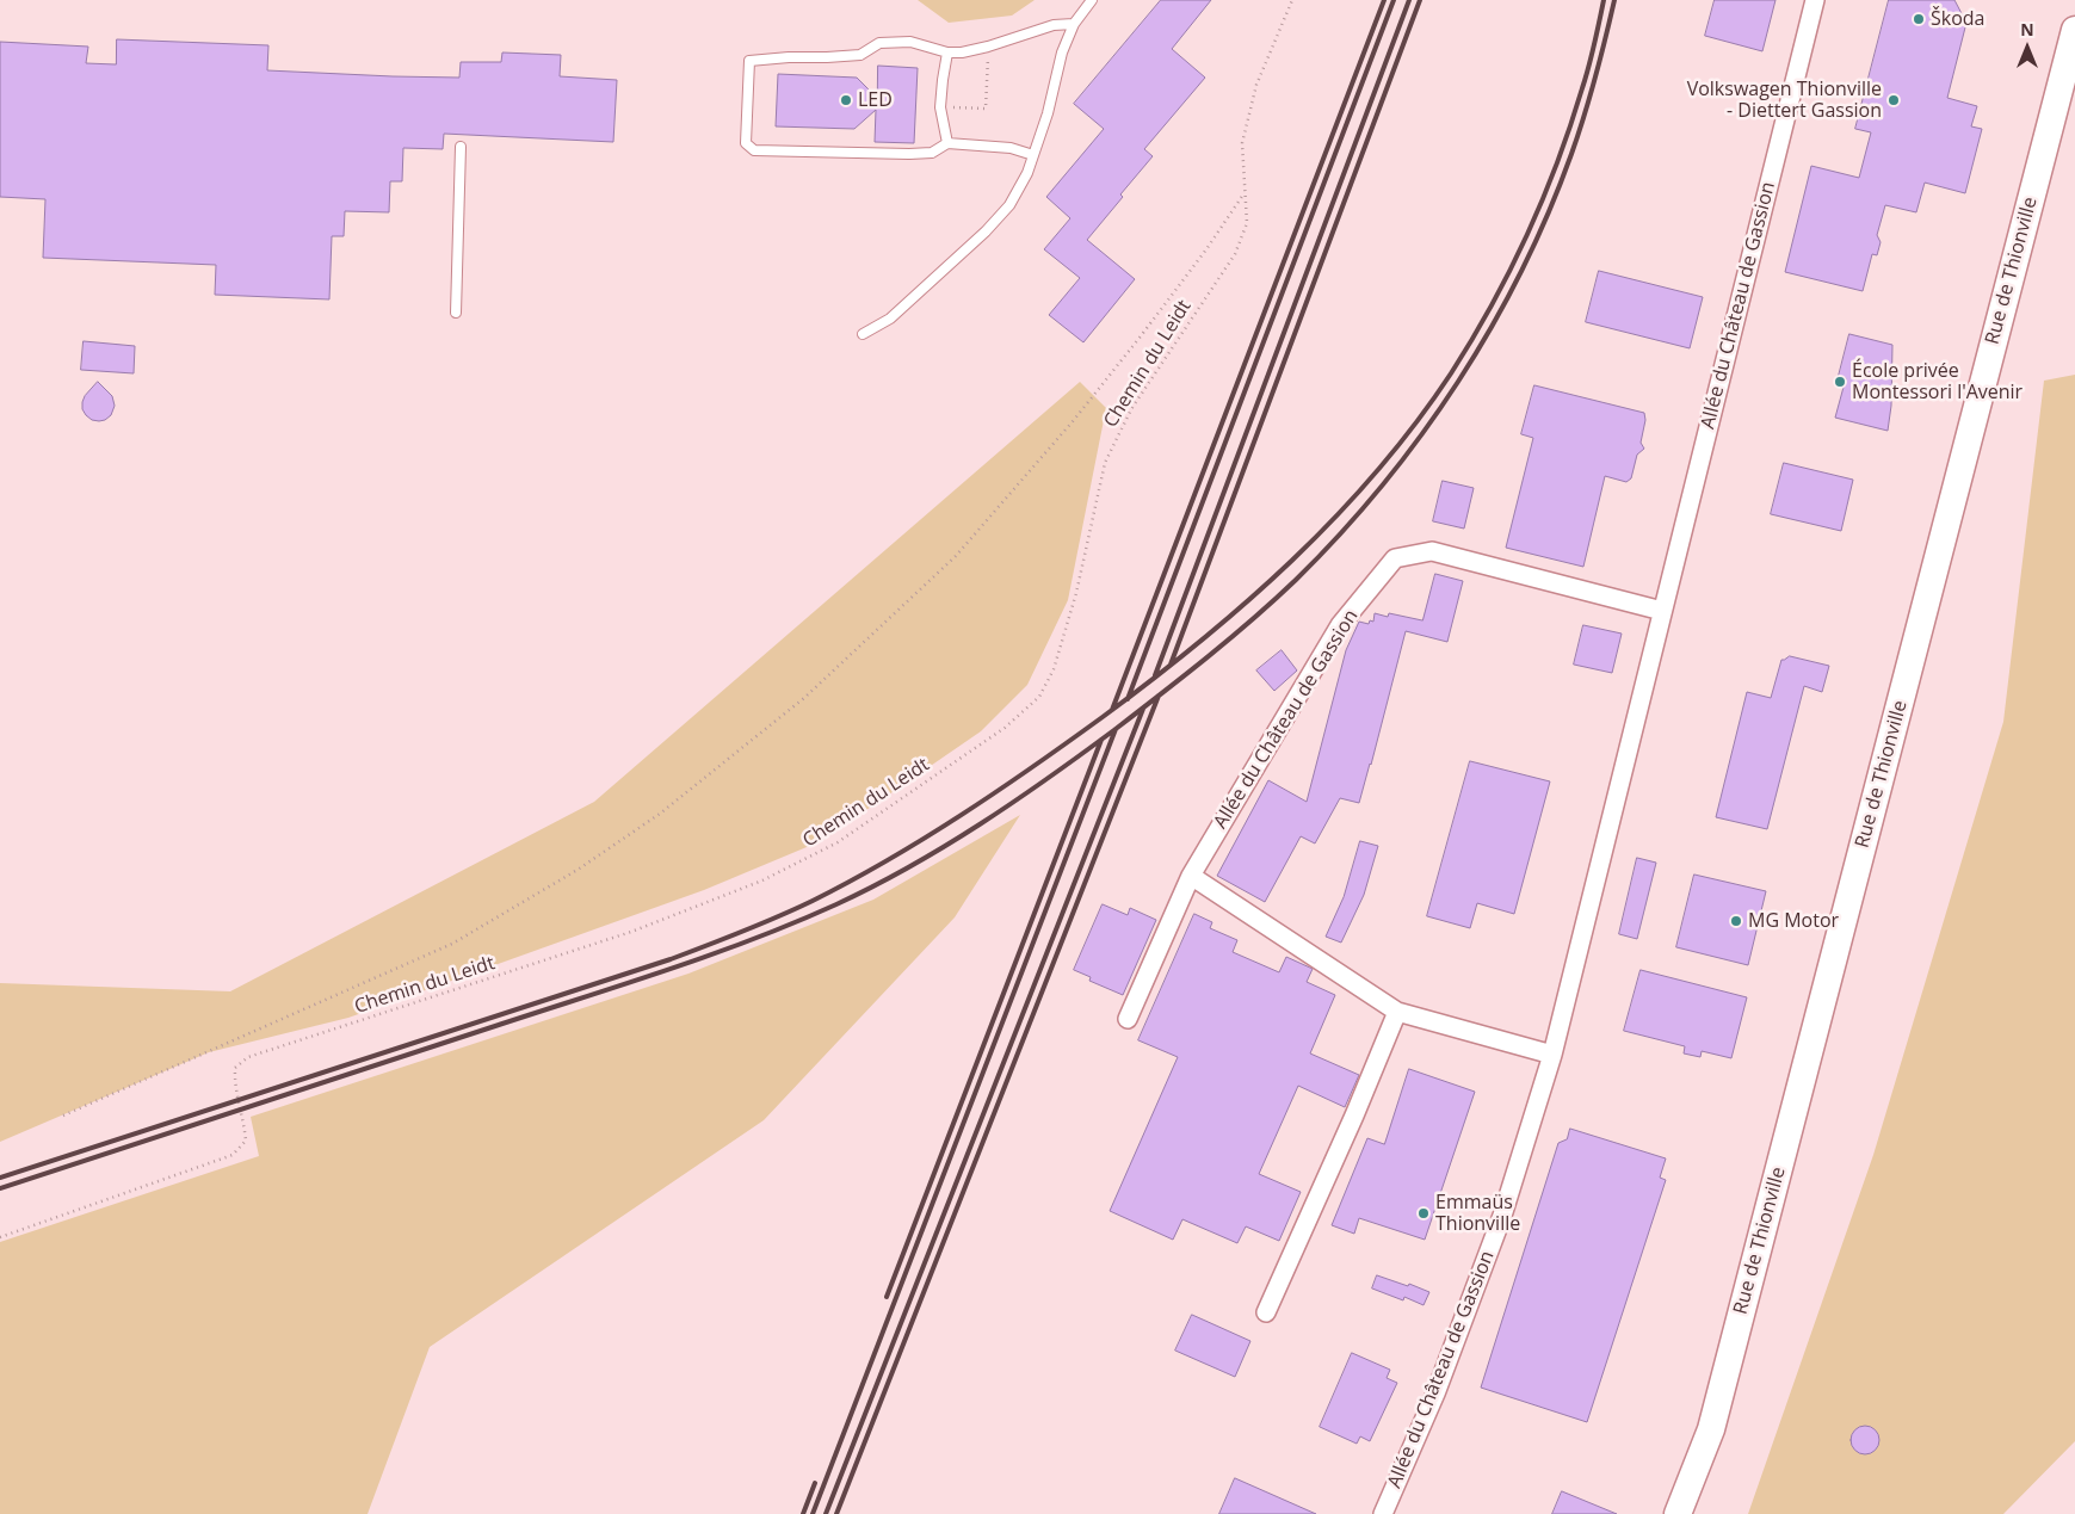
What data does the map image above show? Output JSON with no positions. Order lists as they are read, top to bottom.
{
  "streets": {
    "main road": ["Rue de Thionville"],
    "street": ["Allée du Château de Gassion"],
    "path": ["Chemin du Leidt"]
  },
  "places": [
    "Škoda",
    "LED",
    "Volkswagen Thionville - Diettert Gassion",
    "École privée Montessori l'Avenir",
    "MG Motor",
    "Emmaüs Thionville"
  ],
  "north": "top"
}
